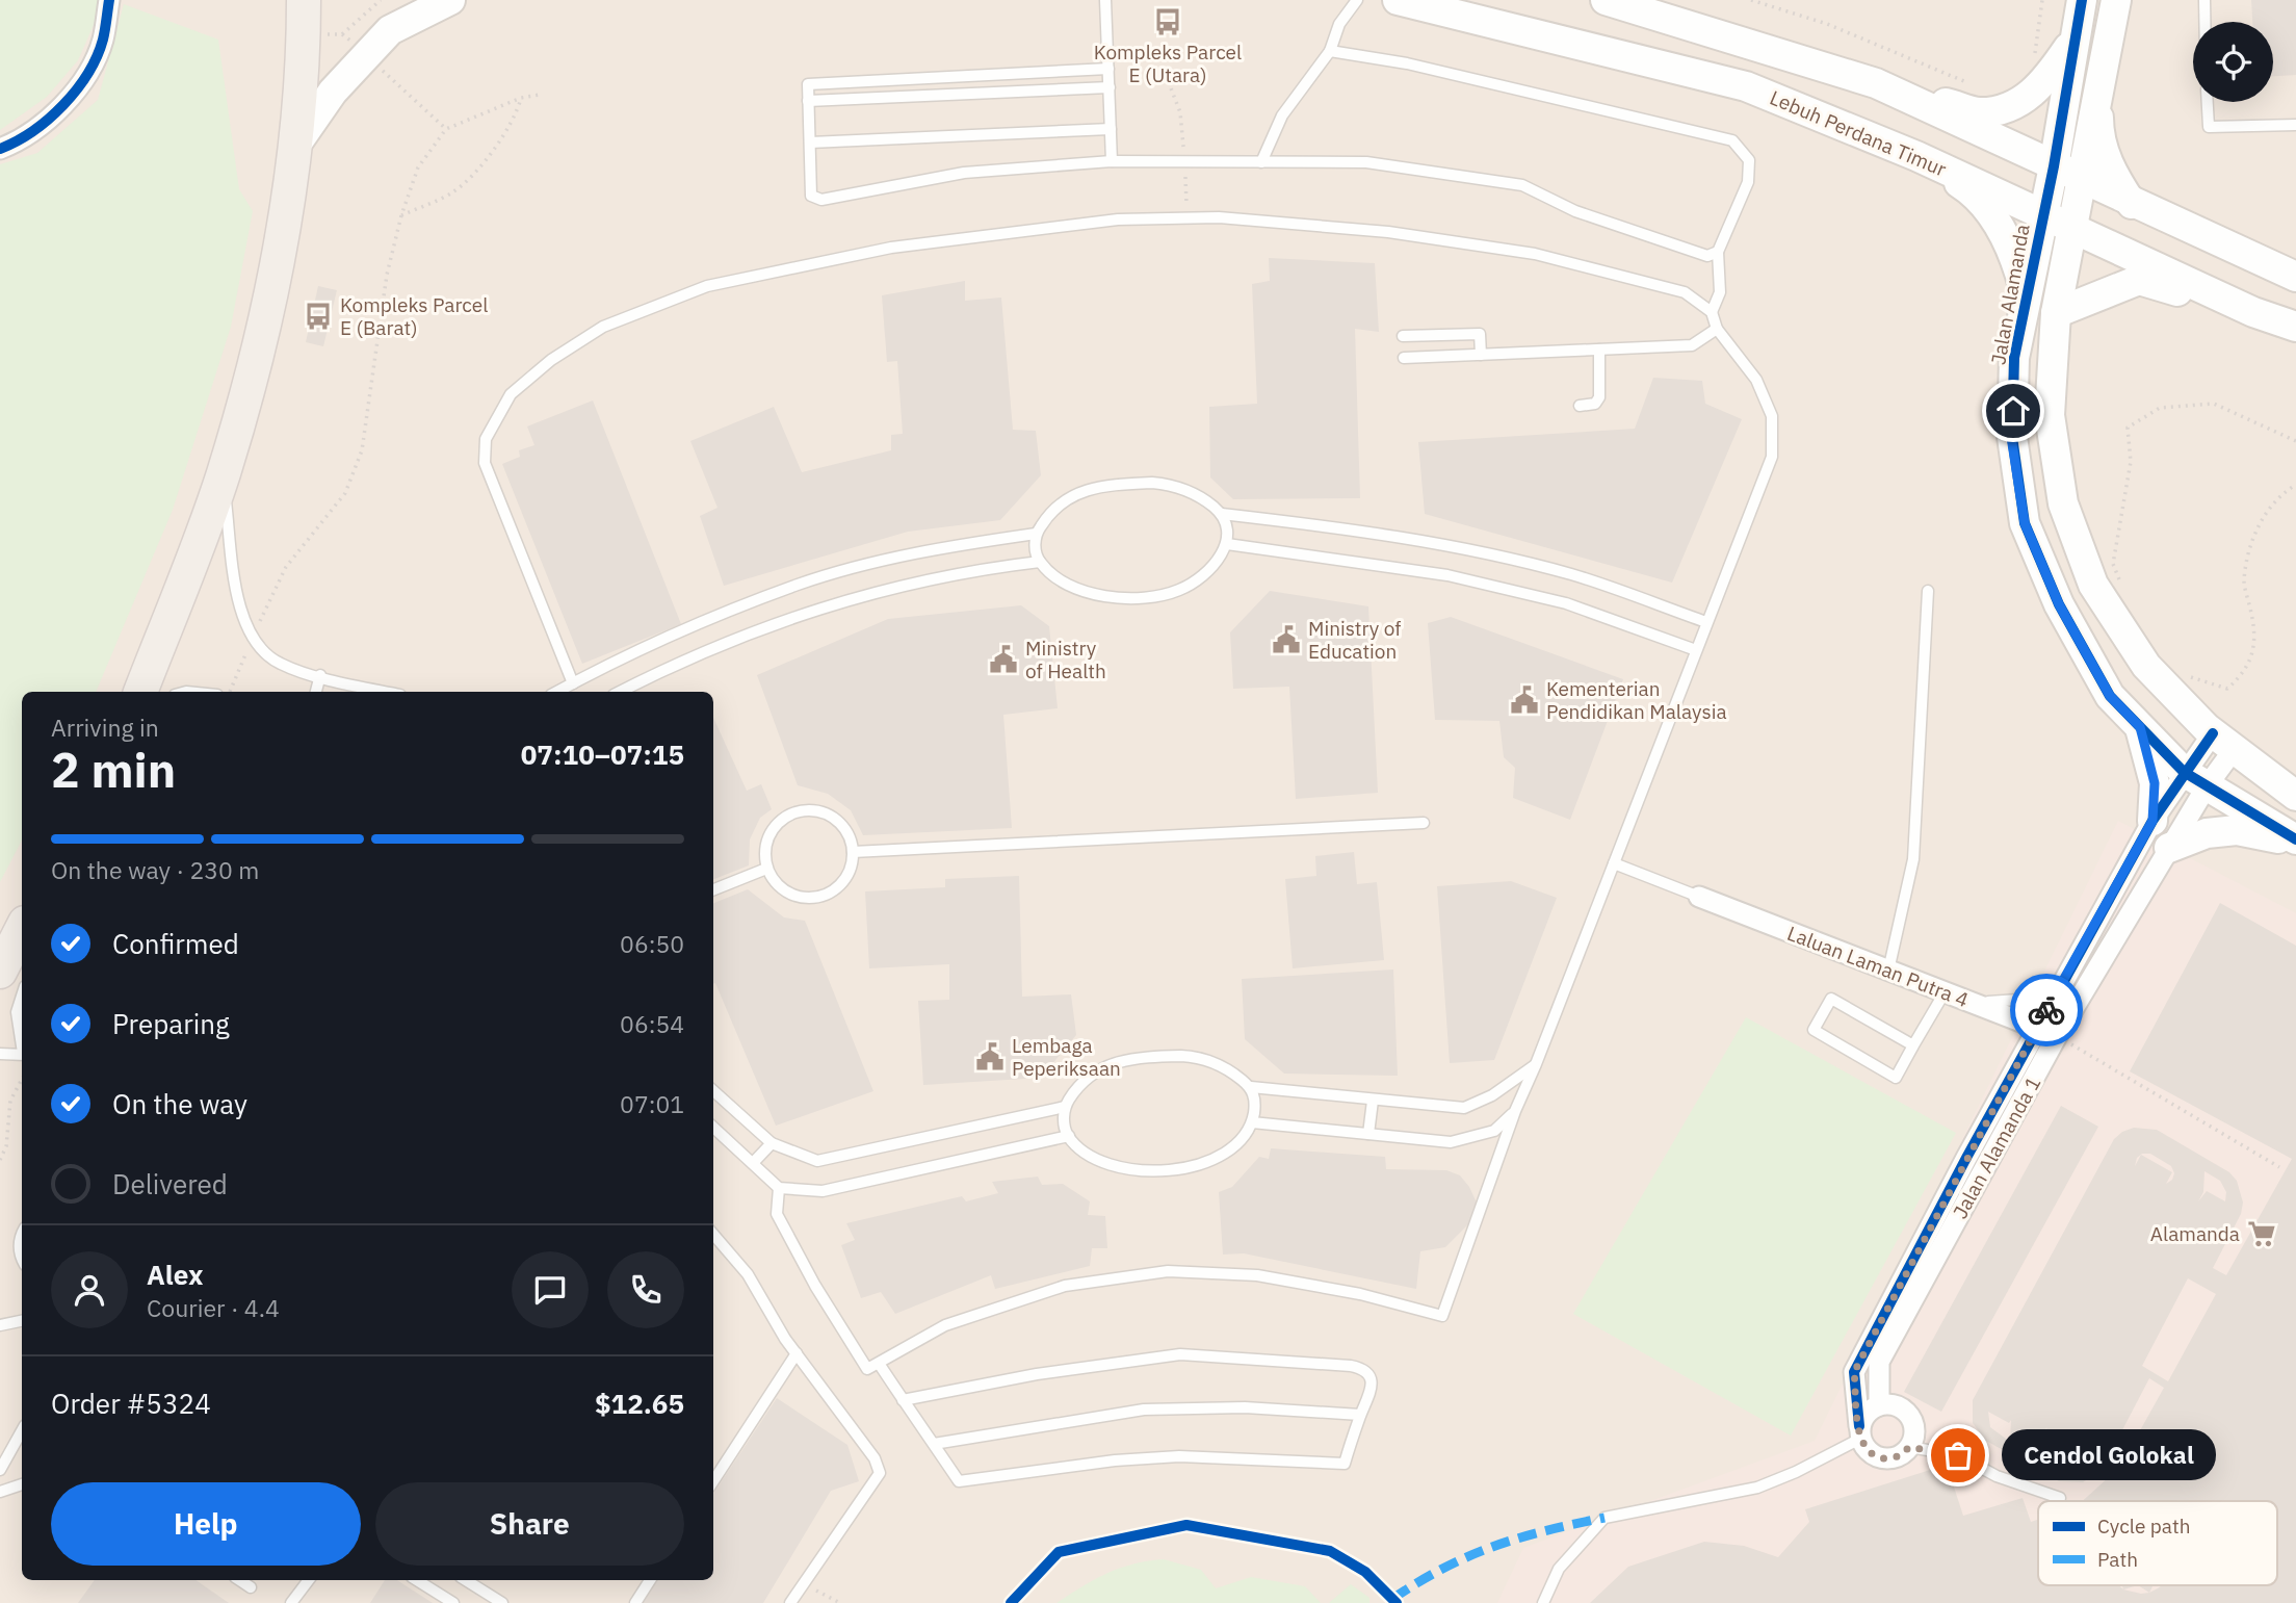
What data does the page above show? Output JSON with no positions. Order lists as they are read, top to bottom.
{
  "streets": {
    "main road": ["Lebuh Perdana Timur", "Jalan Alamanda"],
    "street": ["Laluan Laman Putra 4", "Jalan Alamanda 1"]
  },
  "crossings": [
    ["Lebuh Perdana Timur", "Jalan Alamanda"],
    ["Jalan Alamanda", "Jalan Alamanda 1"],
    ["Laluan Laman Putra 4", "Jalan Alamanda 1"]
  ],
  "places": {
    "bus stop": ["Kompleks Parcel E (Utara)", "Kompleks Parcel E (Barat)"],
    "public building": [
      "Ministry of Education",
      "Ministry of Health",
      "Kementerian Pendidikan Malaysia",
      "Lembaga Peperiksaan"
    ],
    "supermarket": ["Alamanda"],
    "other": ["Cendol Golokal"]
  },
  "legend": ["Cycle path", "Path"],
  "page": {
    "heading": ["2 min", "Arriving in", "07:10–07:15"],
    "panel": [
      "Alex",
      "Courier · 4.4",
      "Order #5324",
      "$12.65"
    ],
    "bar": "On the way · 230 m",
    "list": [
      ["Confirmed", "06:50"],
      ["Preparing", "06:54"],
      ["On the way", "07:01"],
      "Delivered"
    ],
    "bubble": "Cendol Golokal",
    "buttons": ["Help", "Share"]
  }
}
